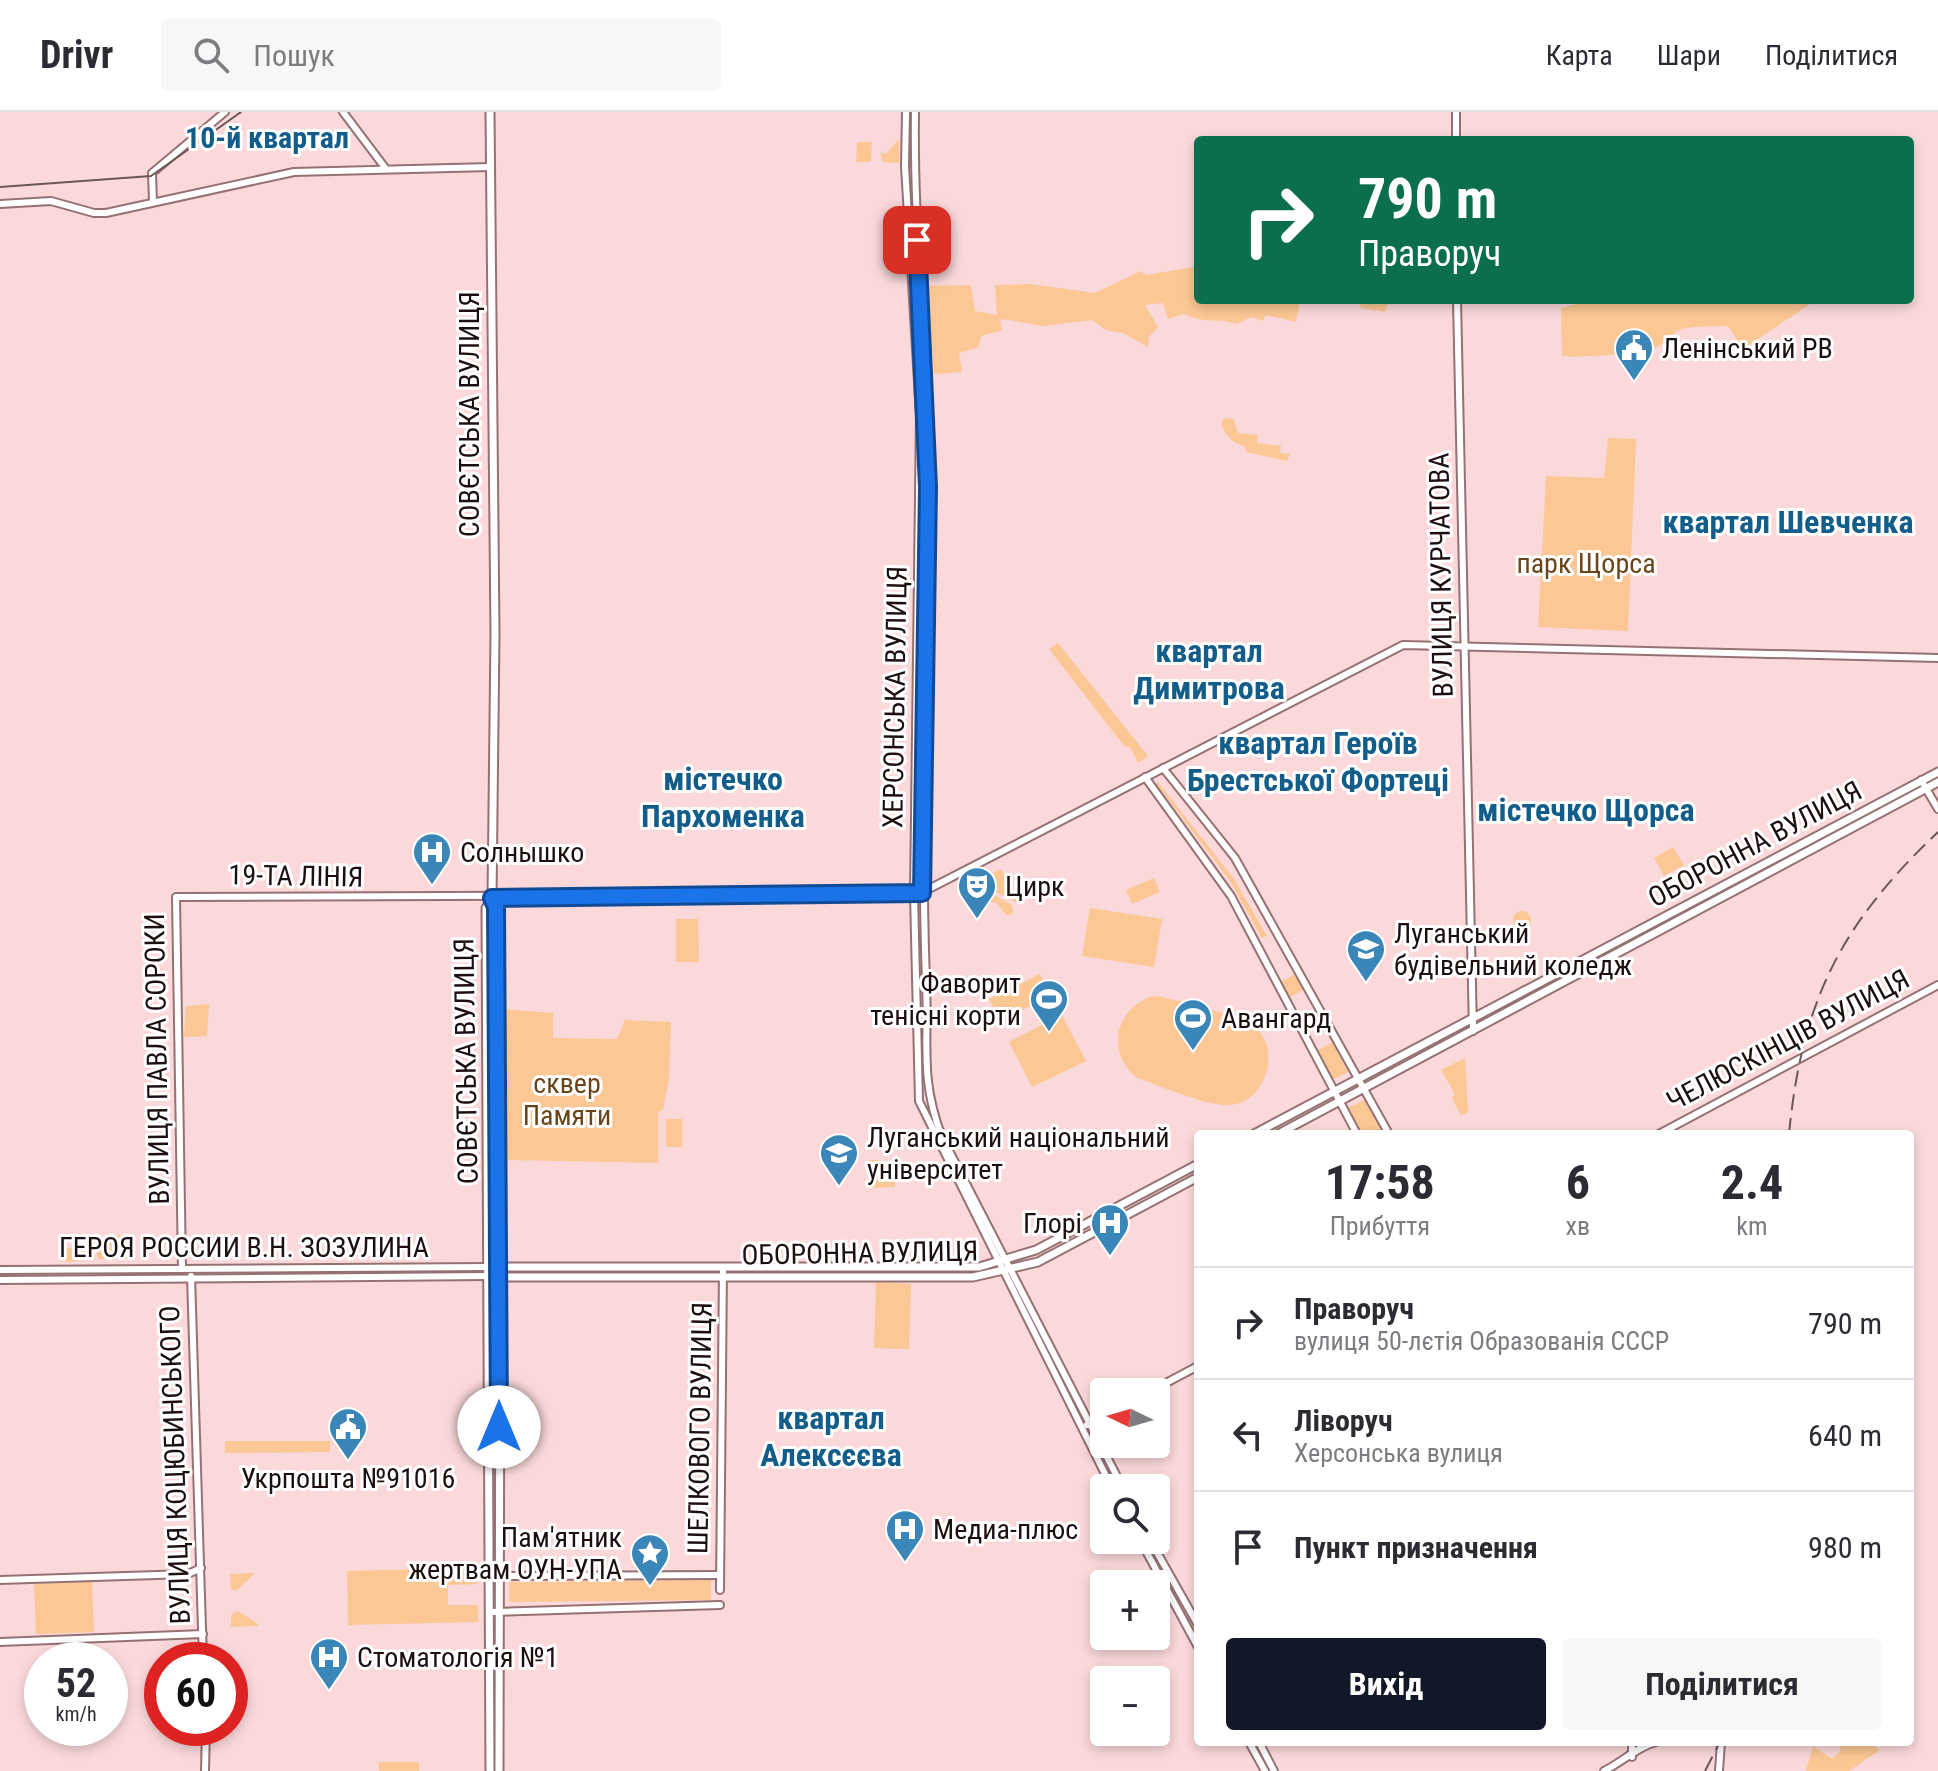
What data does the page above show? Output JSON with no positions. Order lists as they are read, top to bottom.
{
  "streets": {
    "main road": ["СОВЄТСЬКА ВУЛИЦЯ", "ОБОРОННА ВУЛИЦЯ"],
    "street": [
      "ВУЛИЦЯ КУРЧАТОВА",
      "ХЕРСОНСЬКА ВУЛИЦЯ",
      "19-ТА ЛІНІЯ",
      "ЧЕЛЮСКІНЦІВ ВУЛИЦЯ",
      "ВУЛИЦЯ ПАВЛА СОРОКИ",
      "ГЕРОЯ РОССИИ В.Н. ЗОЗУЛИНА",
      "ШЕЛКОВОГО ВУЛИЦЯ",
      "ВУЛИЦЯ КОЦЮБИНСЬКОГО"
    ]
  },
  "crossings": [
    ["СОВЄТСЬКА ВУЛИЦЯ", "ОБОРОННА ВУЛИЦЯ"],
    ["СОВЄТСЬКА ВУЛИЦЯ", "19-ТА ЛІНІЯ"],
    ["СОВЄТСЬКА ВУЛИЦЯ", "ГЕРОЯ РОССИИ В.Н. ЗОЗУЛИНА"],
    ["ВУЛИЦЯ КУРЧАТОВА", "ОБОРОННА ВУЛИЦЯ"],
    ["ХЕРСОНСЬКА ВУЛИЦЯ", "ОБОРОННА ВУЛИЦЯ"],
    ["ХЕРСОНСЬКА ВУЛИЦЯ", "19-ТА ЛІНІЯ"],
    ["ОБОРОННА ВУЛИЦЯ", "ГЕРОЯ РОССИИ В.Н. ЗОЗУЛИНА"],
    ["ОБОРОННА ВУЛИЦЯ", "ШЕЛКОВОГО ВУЛИЦЯ"],
    ["19-ТА ЛІНІЯ", "ВУЛИЦЯ ПАВЛА СОРОКИ"],
    ["ВУЛИЦЯ ПАВЛА СОРОКИ", "ГЕРОЯ РОССИИ В.Н. ЗОЗУЛИНА"],
    ["ГЕРОЯ РОССИИ В.Н. ЗОЗУЛИНА", "ВУЛИЦЯ КОЦЮБИНСЬКОГО"]
  ],
  "districts": [
    "10-й квартал",
    "квартал Шевченка",
    "квартал Димитрова",
    "квартал Героїв Брестської Фортеці",
    "містечко Пархоменка",
    "містечко Щорса",
    "квартал Алексєєва"
  ],
  "parks": ["парк Щорса", "сквер Памяти"],
  "places": {
    "public building": ["Ленінський РВ", "Укрпошта №91016"],
    "hospital": [
      "Солнышко",
      "Глорі",
      "Медиа-плюс",
      "Стоматологія №1"
    ],
    "theatre": ["Цирк"],
    "school or university": ["Луганський будівельний коледж", "Луганський національний університет"],
    "sports": ["Фаворит тенісні корти", "Авангард"],
    "place": ["Пам'ятник жертвам ОУН-УПА"]
  },
  "north": "left",
  "page": {
    "header": "Drivr",
    "search": "Пошук",
    "nav": ["Карта", "Шари", "Поділитися"],
    "turn": ["790 m", "Праворуч"],
    "eta": [
      "17:58",
      "Прибуття",
      "6",
      "хв",
      "2.4",
      "km"
    ],
    "list": [
      {
        "name": "Праворуч",
        "note": "вулиця 50-лєтія Образованія СССР",
        "value": "790 m"
      },
      {
        "name": "Ліворуч",
        "note": "Херсонська вулиця",
        "value": "640 m"
      },
      {
        "name": "Пункт призначення",
        "value": "980 m"
      }
    ],
    "map_buttons": ["+", "−"],
    "buttons": ["Вихід", "Поділитися"],
    "speed": "52 km/h",
    "limit": "60"
  }
}
